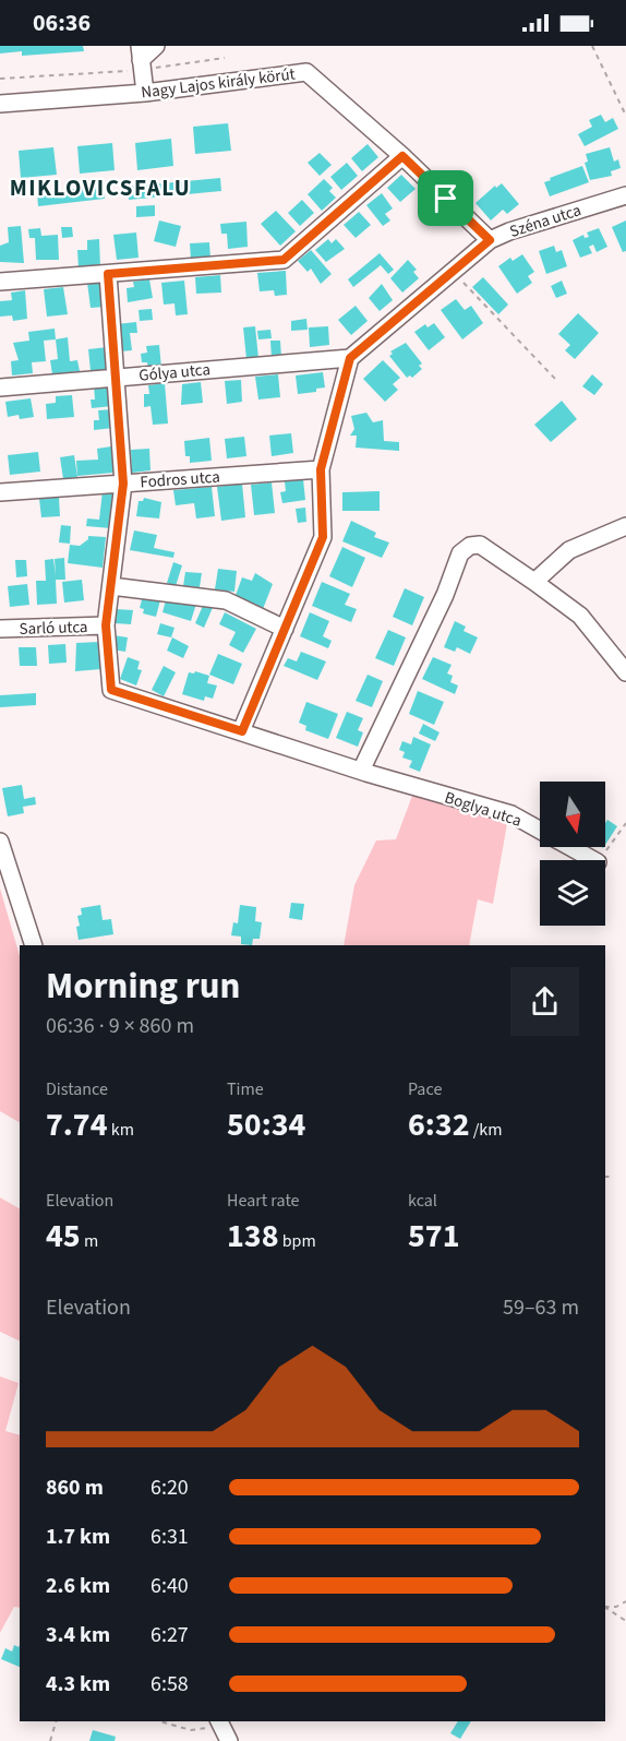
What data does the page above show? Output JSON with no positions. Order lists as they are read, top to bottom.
{
  "streets": {
    "street": [
      "Nagy Lajos király körút",
      "Széna utca",
      "Gólya utca",
      "Fodros utca",
      "Sarló utca",
      "Boglya utca"
    ]
  },
  "crossings": [
    ["Nagy Lajos király körút", "Széna utca"],
    ["Széna utca", "Gólya utca"],
    ["Sarló utca", "Boglya utca"]
  ],
  "districts": ["MIKLOVICSFALU"],
  "north": "bottom",
  "page": {
    "status": "06:36",
    "heading": ["Morning run", "06:36 · 9 × 860 m"],
    "stats": [
      ["Distance", "7.74 km"],
      ["Time", "50:34"],
      ["Pace", "6:32 /km"],
      ["Elevation", "45 m"],
      ["Heart rate", "138 bpm"],
      ["kcal", "571"]
    ],
    "chart": ["Elevation", "59–63 m"],
    "list": [
      {
        "name": "860 m",
        "note": "6:20"
      },
      {
        "name": "1.7 km",
        "note": "6:31"
      },
      {
        "name": "2.6 km",
        "note": "6:40"
      },
      {
        "name": "3.4 km",
        "note": "6:27"
      },
      {
        "name": "4.3 km",
        "note": "6:58"
      }
    ]
  }
}
